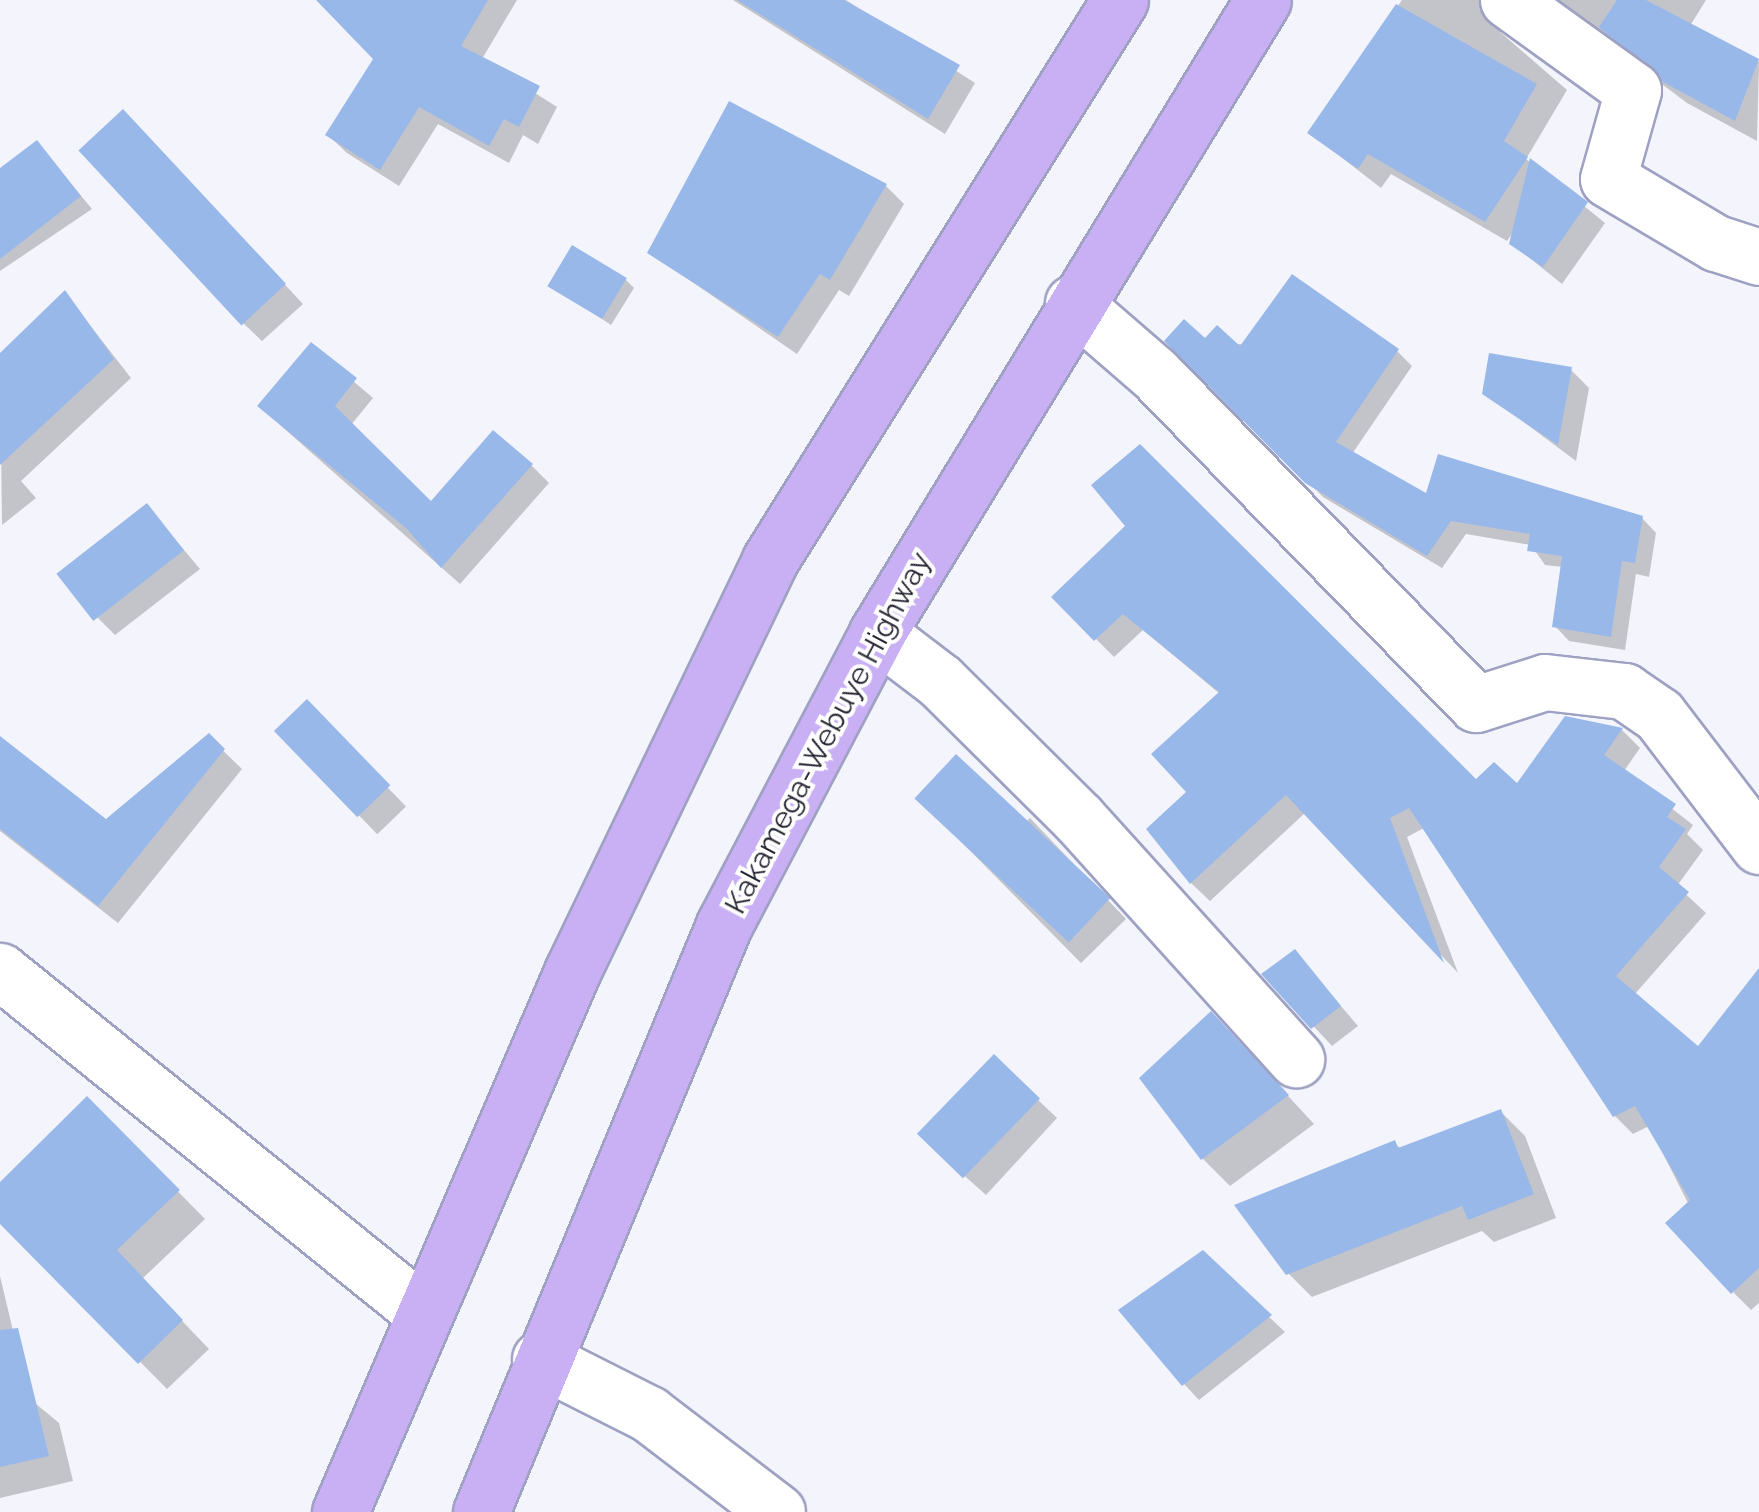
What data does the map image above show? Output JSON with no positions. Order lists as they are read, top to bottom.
{
  "streets": {
    "highway": ["Kakamega-Webuye Highway"]
  }
}
